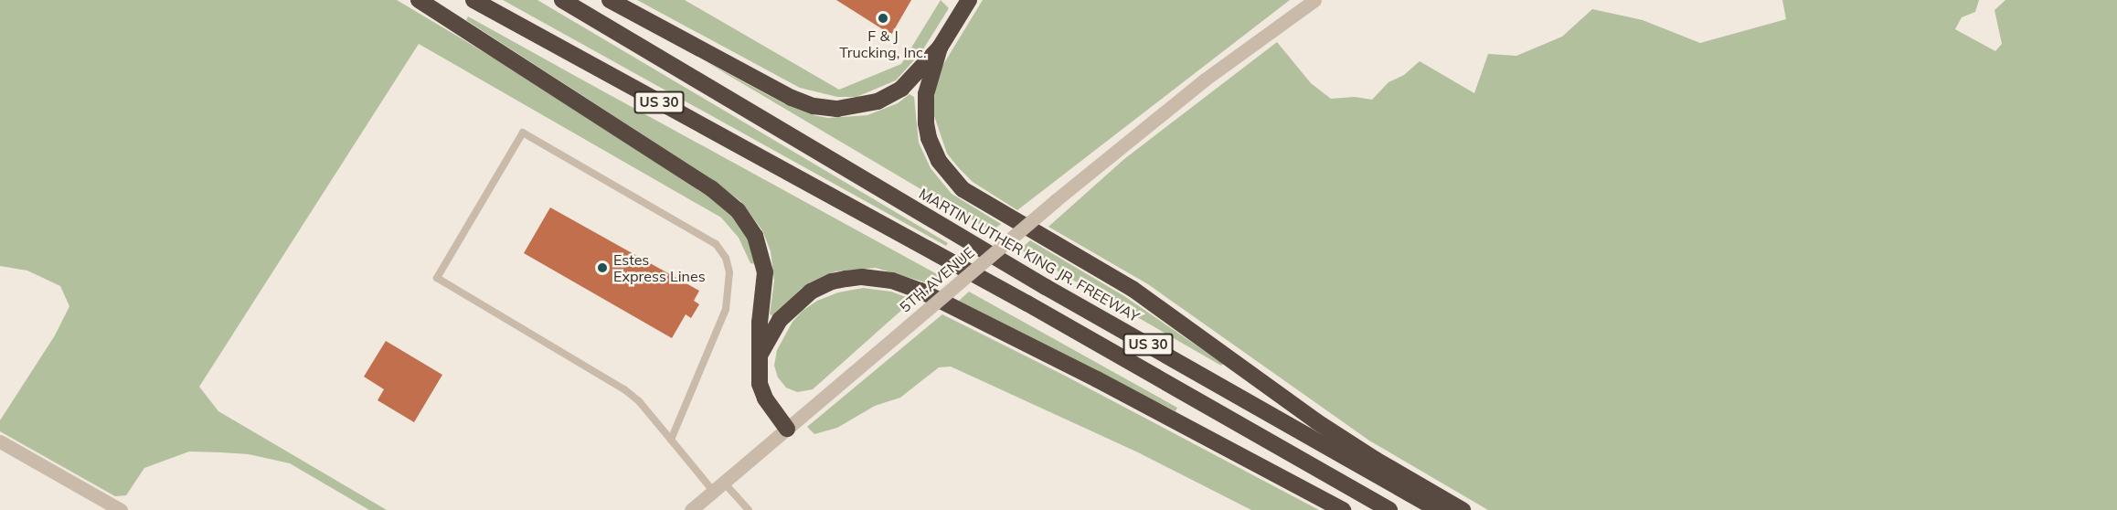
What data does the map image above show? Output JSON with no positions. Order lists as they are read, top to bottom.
{
  "streets": {
    "highway": ["US 30", "MARTIN LUTHER KING JR. FREEWAY"],
    "street": ["5TH AVENUE"]
  },
  "places": ["F & J Trucking, Inc.", "Estes Express Lines"]
}
